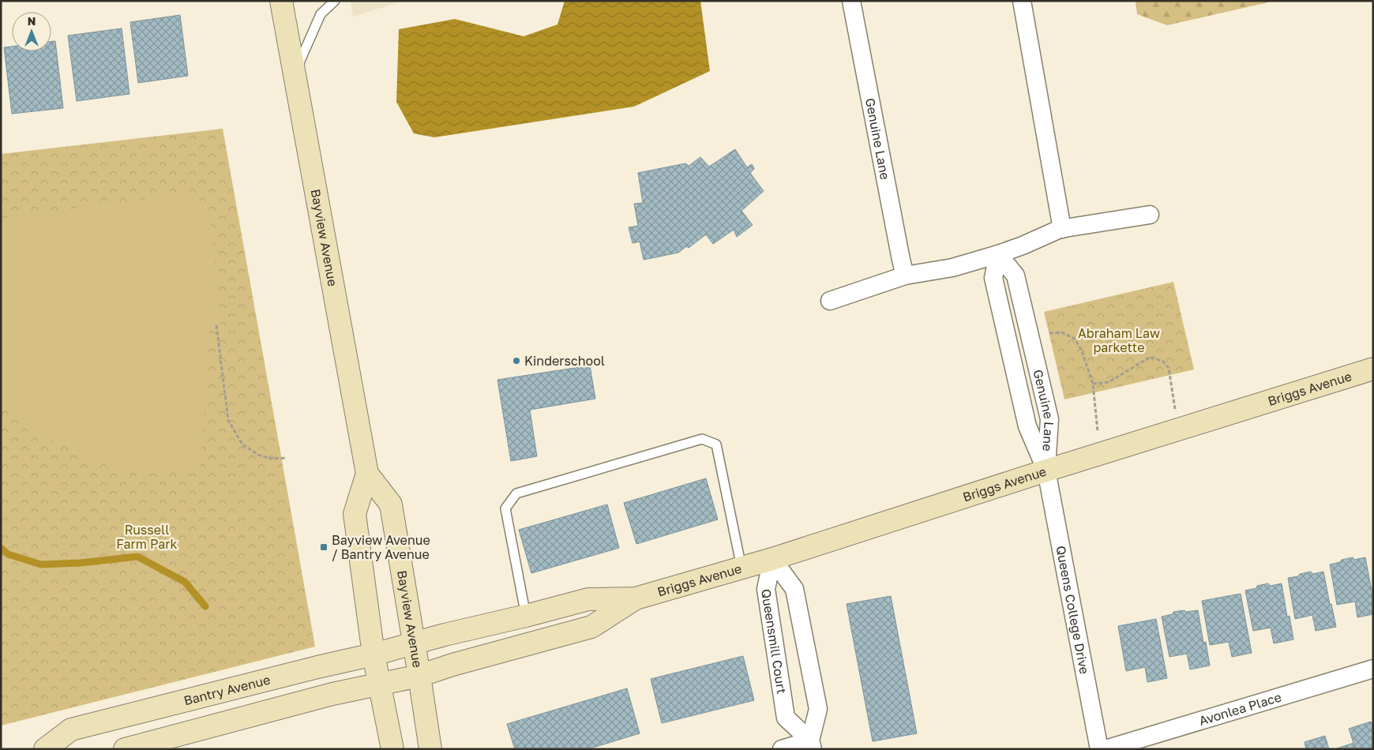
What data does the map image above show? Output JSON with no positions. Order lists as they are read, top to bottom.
{
  "streets": {
    "street": [
      "Genuine Lane",
      "Bayview Avenue",
      "Briggs Avenue",
      "Queens College Drive",
      "Queensmill Court",
      "Bantry Avenue",
      "Avonlea Place"
    ]
  },
  "crossings": [
    ["Genuine Lane", "Briggs Avenue"],
    ["Genuine Lane", "Queens College Drive"],
    ["Bayview Avenue", "Briggs Avenue"],
    ["Bayview Avenue", "Bantry Avenue"],
    ["Briggs Avenue", "Queens College Drive"],
    ["Briggs Avenue", "Queensmill Court"],
    ["Briggs Avenue", "Bantry Avenue"]
  ],
  "parks": ["Abraham Law parkette", "Russell Farm Park"],
  "places": {
    "other": ["Kinderschool"],
    "transit": ["Bayview Avenue / Bantry Avenue"]
  },
  "north": "top"
}
